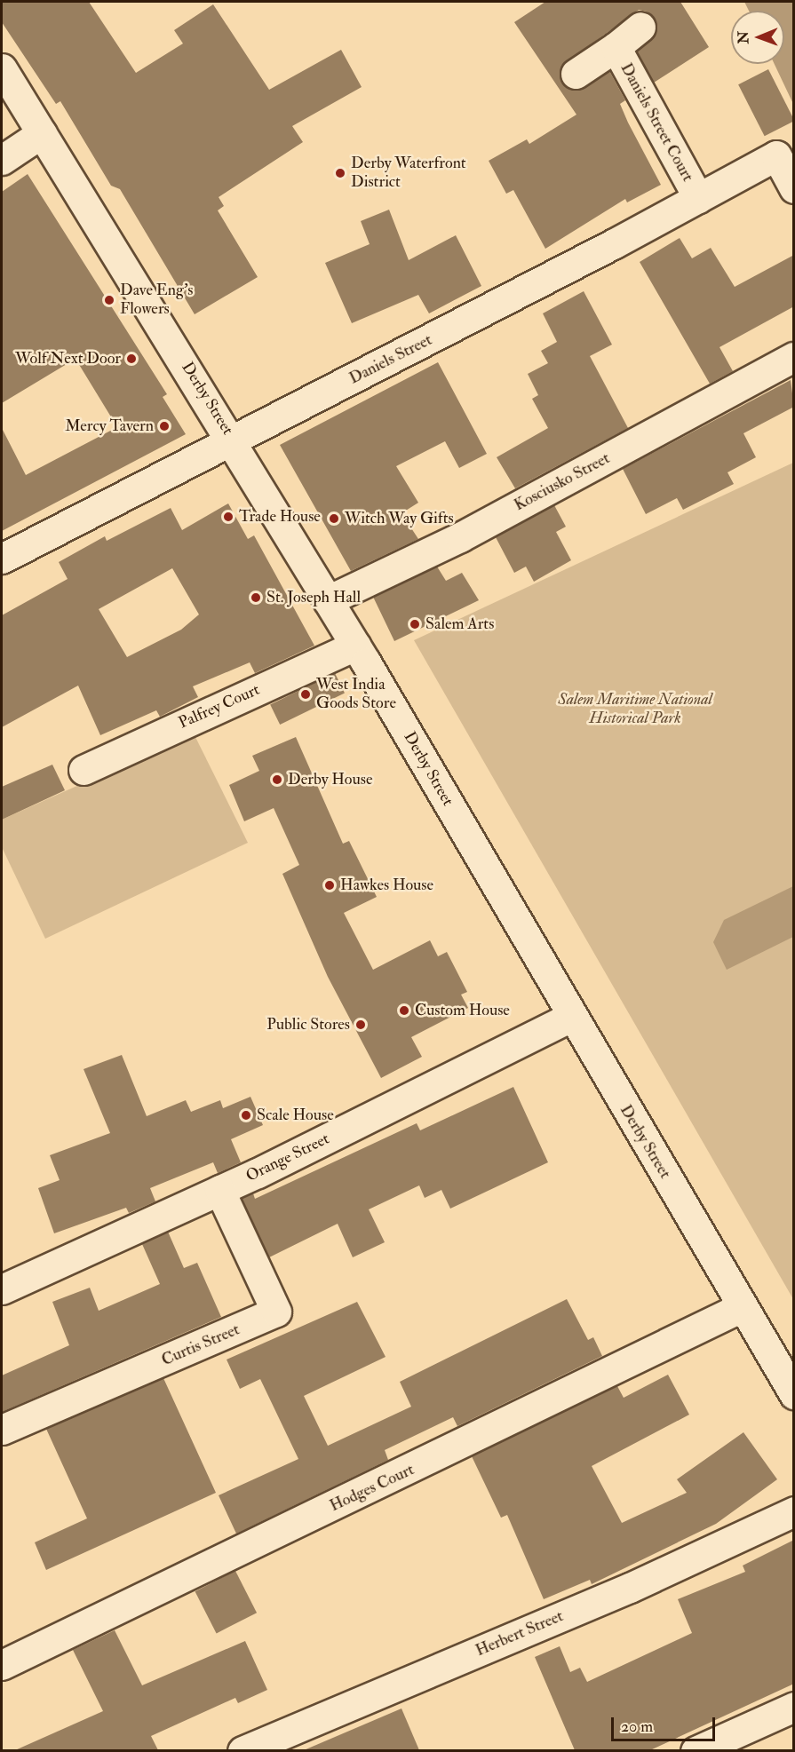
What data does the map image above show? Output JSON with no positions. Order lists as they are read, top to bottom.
{
  "streets": {
    "street": [
      "Daniels Street Court",
      "Daniels Street",
      "Derby Street",
      "Kosciusko Street",
      "Palfrey Court",
      "Orange Street",
      "Curtis Street",
      "Hodges Court",
      "Herbert Street"
    ]
  },
  "crossings": [
    ["Daniels Street Court", "Daniels Street"],
    ["Daniels Street", "Derby Street"],
    ["Derby Street", "Kosciusko Street"],
    ["Derby Street", "Palfrey Court"],
    ["Derby Street", "Orange Street"],
    ["Derby Street", "Hodges Court"],
    ["Orange Street", "Curtis Street"]
  ],
  "parks": ["Salem Maritime National Historical Park"],
  "places": [
    "Derby Waterfront District",
    "Dave Eng’s Flowers",
    "Wolf Next Door",
    "Mercy Tavern",
    "Trade House",
    "Witch Way Gifts",
    "St. Joseph Hall",
    "Salem Arts",
    "West India Goods Store",
    "Derby House",
    "Hawkes House",
    "Custom House",
    "Public Stores",
    "Scale House"
  ],
  "scale_bar": "20 m",
  "north": "left"
}
